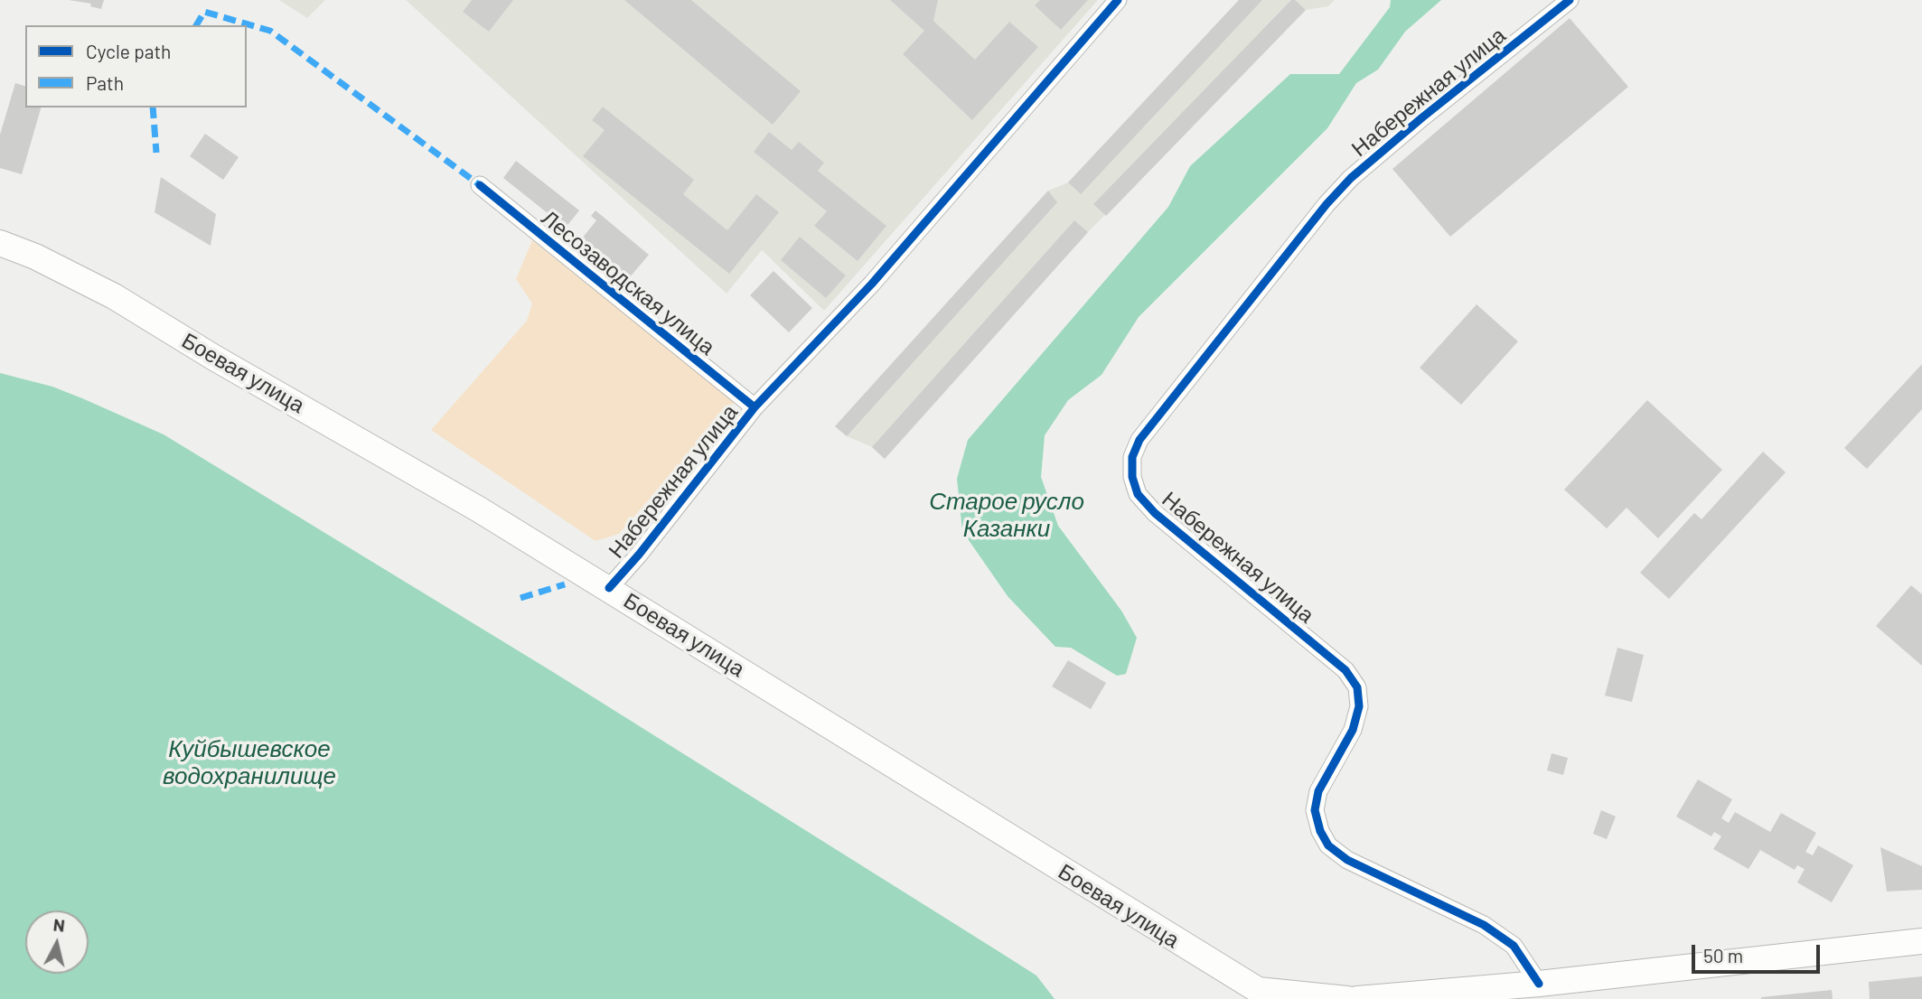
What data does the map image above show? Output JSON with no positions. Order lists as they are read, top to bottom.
{
  "streets": {
    "main road": ["Боевая улица"],
    "street": ["Набережная улица", "Лесозаводская улица"]
  },
  "crossings": [
    ["Набережная улица", "Лесозаводская улица"],
    ["Набережная улица", "Боевая улица"]
  ],
  "water": ["Старое русло Казанки", "Куйбышевское водохранилище"],
  "legend": ["Cycle path", "Path"],
  "scale_bar": "50 m",
  "north": "top"
}
